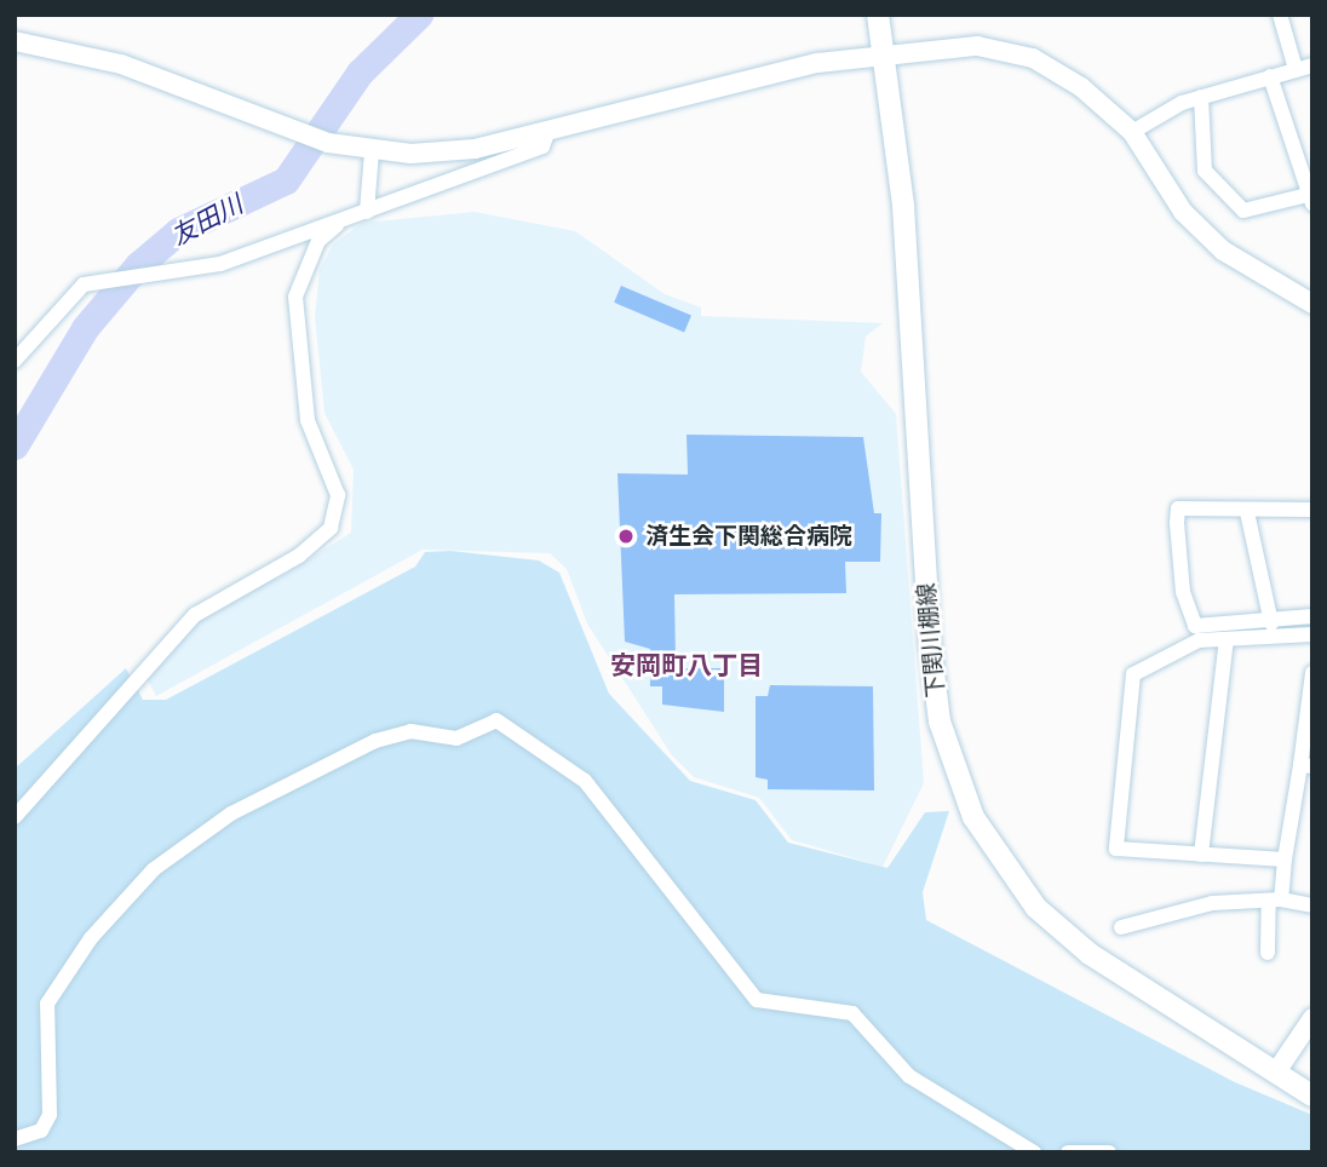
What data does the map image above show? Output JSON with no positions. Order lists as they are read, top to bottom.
{
  "streets": {
    "main road": ["下関川棚線"]
  },
  "districts": ["安岡町八丁目"],
  "water": ["友田川"],
  "places": ["済生会下関総合病院"]
}
